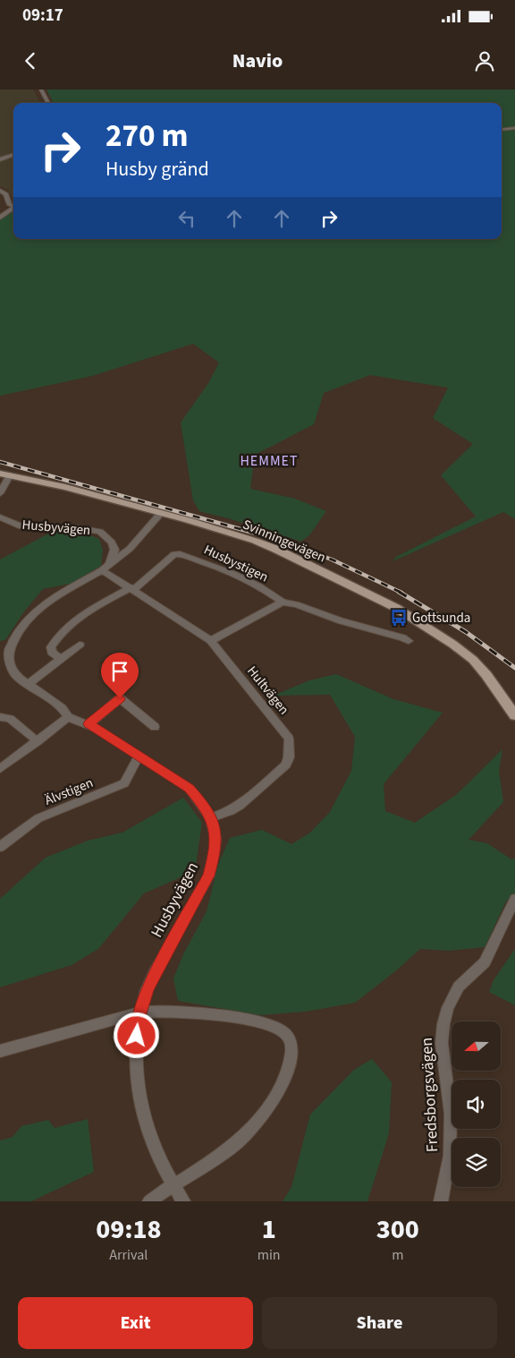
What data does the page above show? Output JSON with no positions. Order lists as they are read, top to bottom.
{
  "streets": {
    "main road": ["Svinningevägen"],
    "street": [
      "Husbyvägen",
      "Husbystigen",
      "Hultvägen",
      "Älvstigen",
      "Fredsborgsvägen"
    ]
  },
  "crossings": [
    ["Husbyvägen", "Hultvägen"],
    ["Husbyvägen", "Älvstigen"],
    ["Husbystigen", "Hultvägen"]
  ],
  "districts": ["HEMMET"],
  "places": {
    "bus stop": ["Gottsunda"]
  },
  "north": "left",
  "page": {
    "status": "09:17",
    "header": "Navio",
    "turn": ["270 m", "Husby gränd"],
    "eta": [
      "09:18",
      "Arrival",
      "1",
      "min",
      "300",
      "m"
    ],
    "buttons": ["Exit", "Share"]
  }
}
